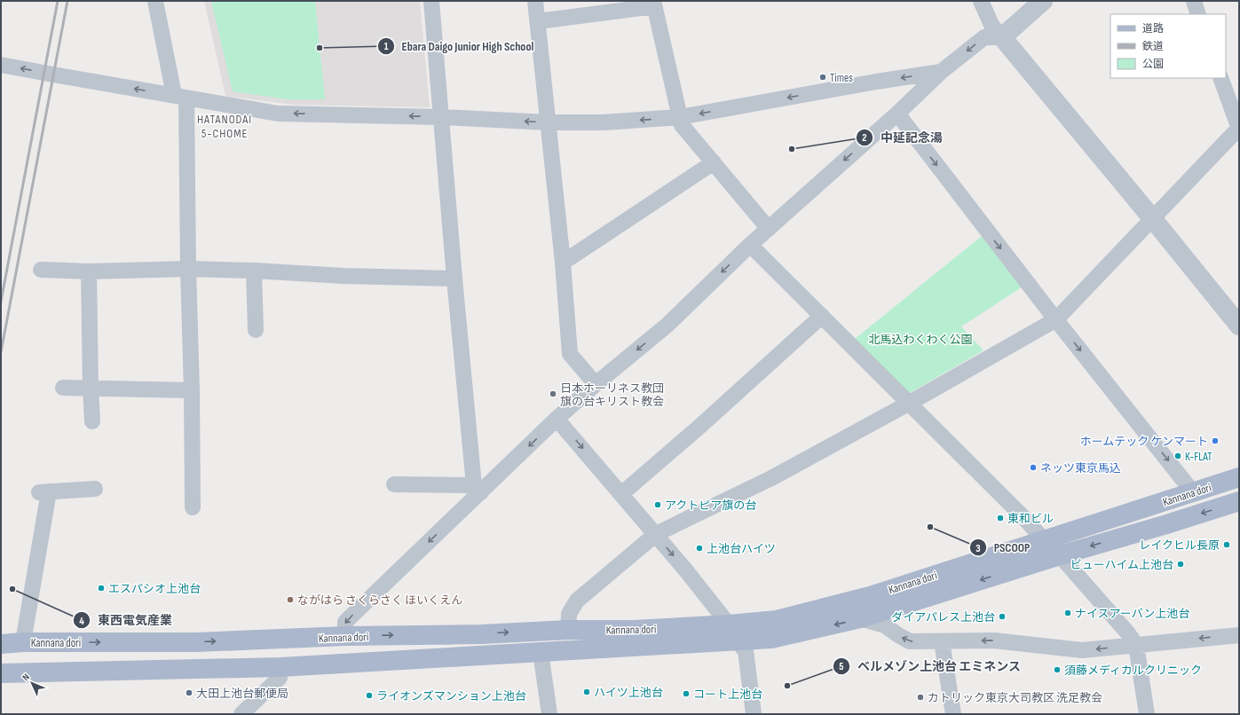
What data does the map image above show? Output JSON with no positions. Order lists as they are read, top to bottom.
{
  "streets": {
    "main road": ["Kannana dori"]
  },
  "districts": ["HATANODAI 5-CHOME"],
  "parks": ["北馬込わくわく公園"],
  "places": [
    "Ebara Daigo Junior High School",
    "Times",
    "中延記念湯",
    "日本ホーリネス教団 旗の台キリスト教会",
    "ホームテック ケンマート",
    "K-FLAT",
    "ネッツ東京馬込",
    "アクトピア旗の台",
    "東和ビル",
    "PSCOOP",
    "レイクヒル長原",
    "上池台ハイツ",
    "ビューハイム上池台",
    "エスパシオ上池台",
    "東西電気産業",
    "ながはら さくらさく ほいくえん",
    "ナイスアーバン上池台",
    "ダイアパレス上池台",
    "須藤メディカルクリニック",
    "ベルメゾン上池台 エミネンス",
    "ハイツ上池台",
    "大田上池台郵便局",
    "コート上池台",
    "ライオンズマンション上池台",
    "カトリック東京大司教区 洗足教会"
  ],
  "legend": ["道路", "鉄道", "公園"],
  "north": "top left"
}
